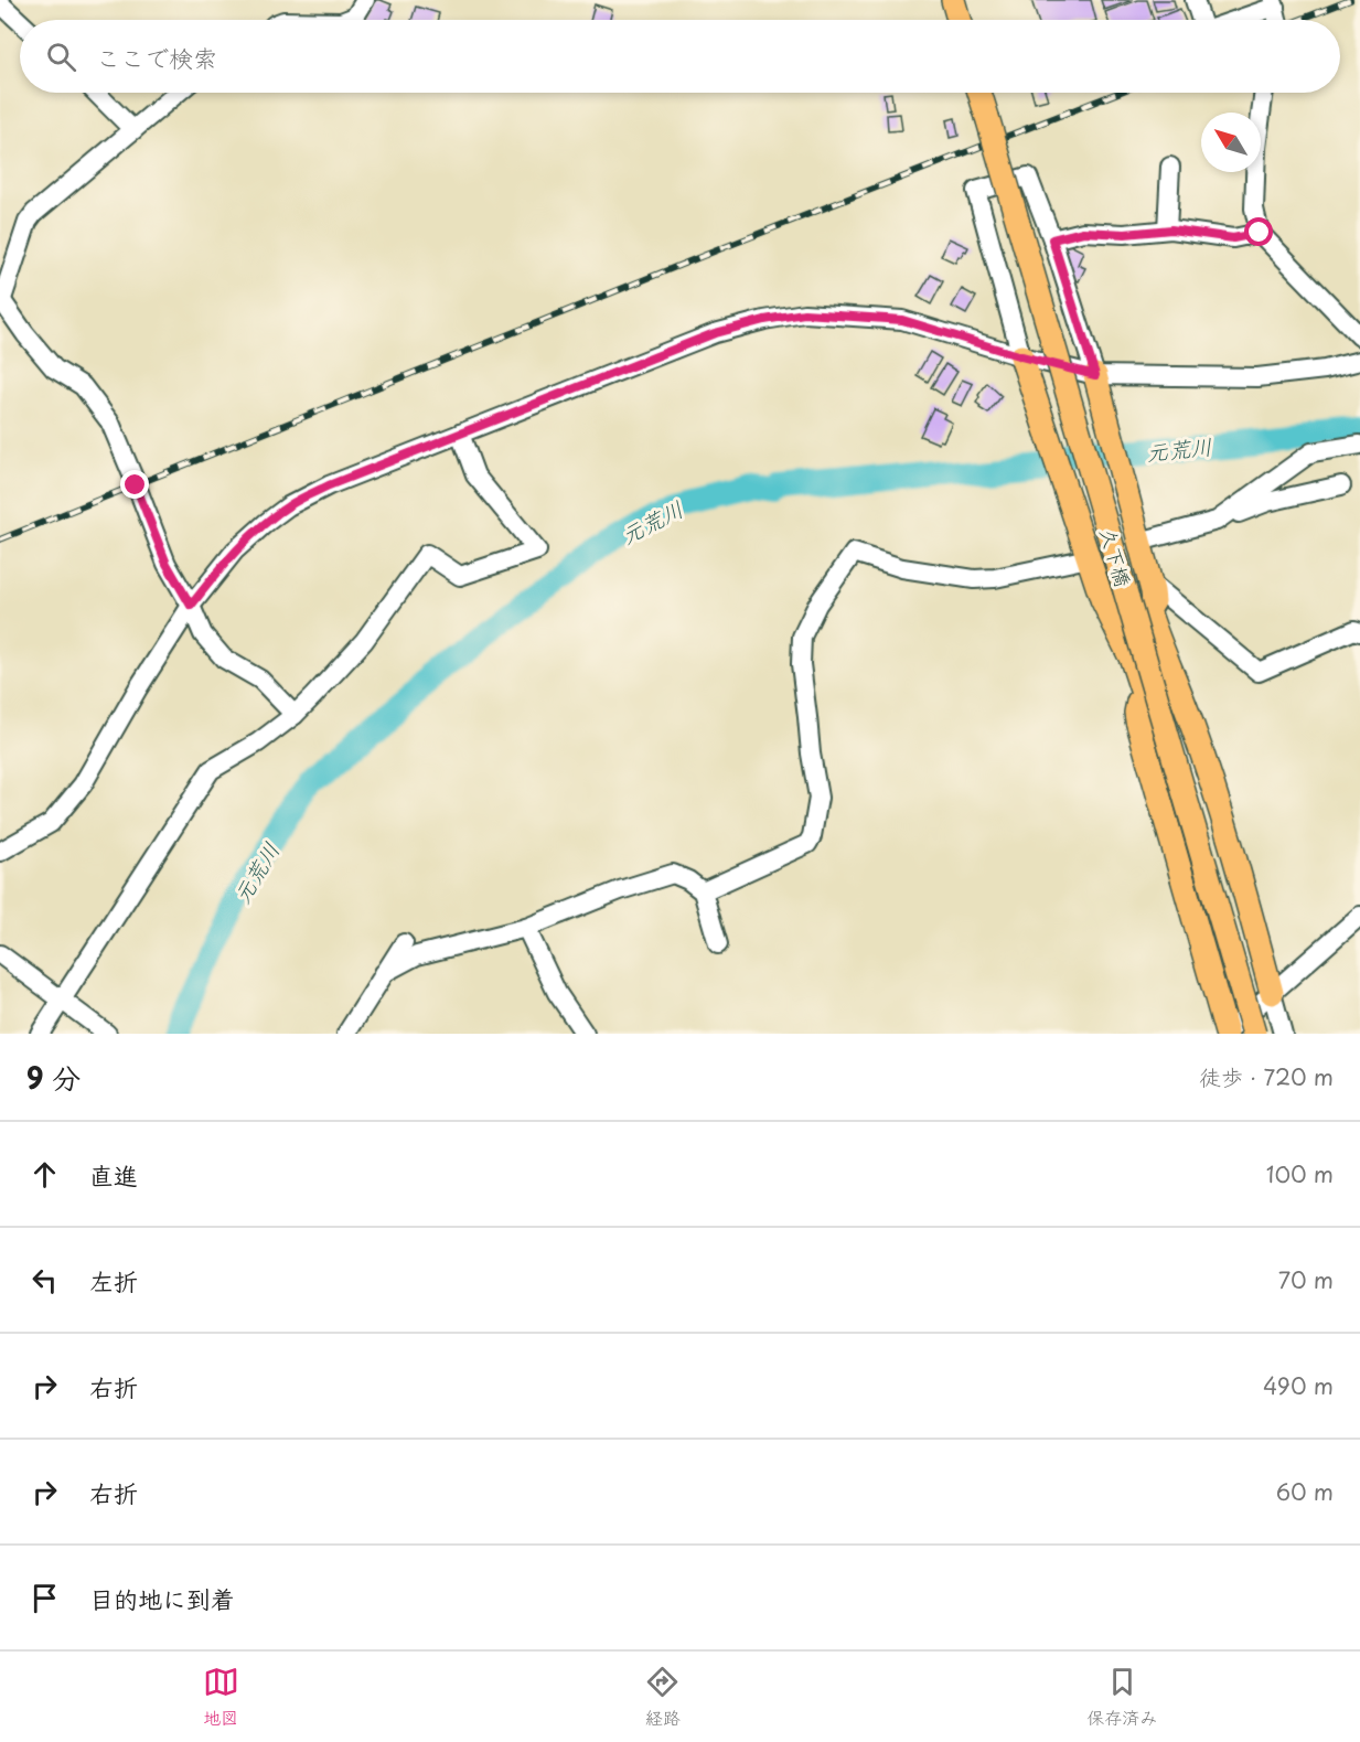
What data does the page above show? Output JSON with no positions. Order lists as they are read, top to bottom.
{
  "streets": {
    "main road": ["久下橋"]
  },
  "water": ["元荒川"],
  "north": "top left",
  "page": {
    "search": "ここで検索",
    "heading": ["9 分", "徒歩 · 720 m"],
    "list": [
      ["直進", "100 m"],
      ["左折", "70 m"],
      ["右折", "490 m"],
      ["右折", "60 m"],
      "目的地に到着"
    ],
    "nav": ["地図", "経路", "保存済み"]
  }
}
